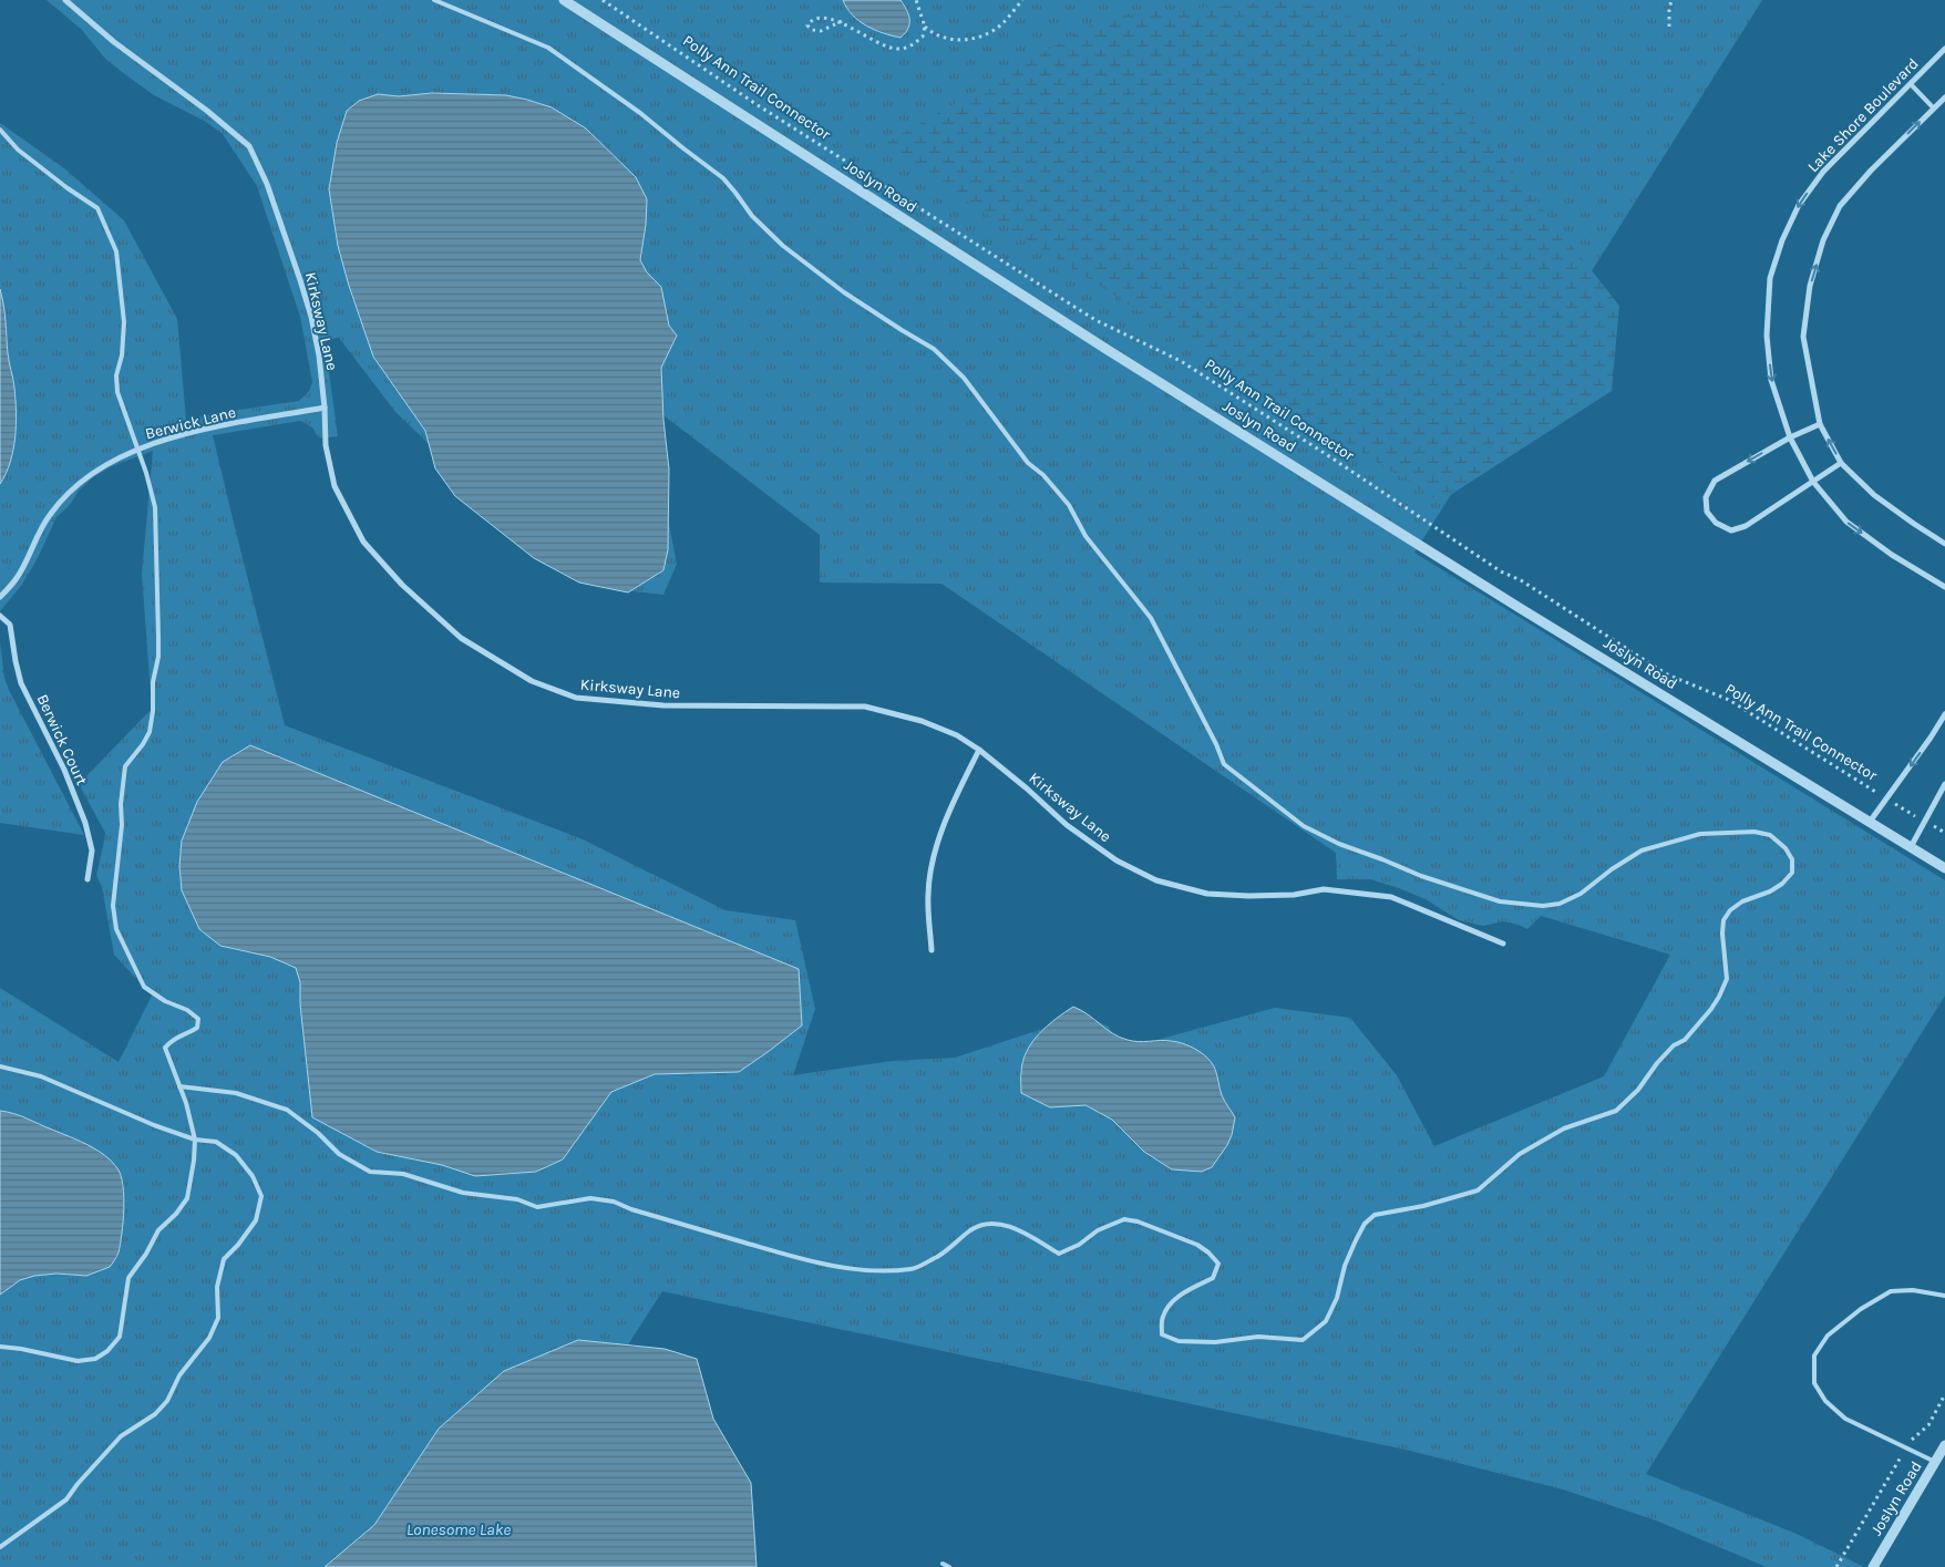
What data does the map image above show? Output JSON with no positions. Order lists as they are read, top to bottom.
{
  "streets": {
    "street": [
      "Lake Shore Boulevard",
      "Joslyn Road",
      "Kirksway Lane",
      "Berwick Lane",
      "Berwick Court"
    ],
    "path": ["Polly Ann Trail Connector"]
  },
  "crossings": [
    ["Kirksway Lane", "Berwick Lane"]
  ],
  "water": ["Lonesome Lake"]
}
